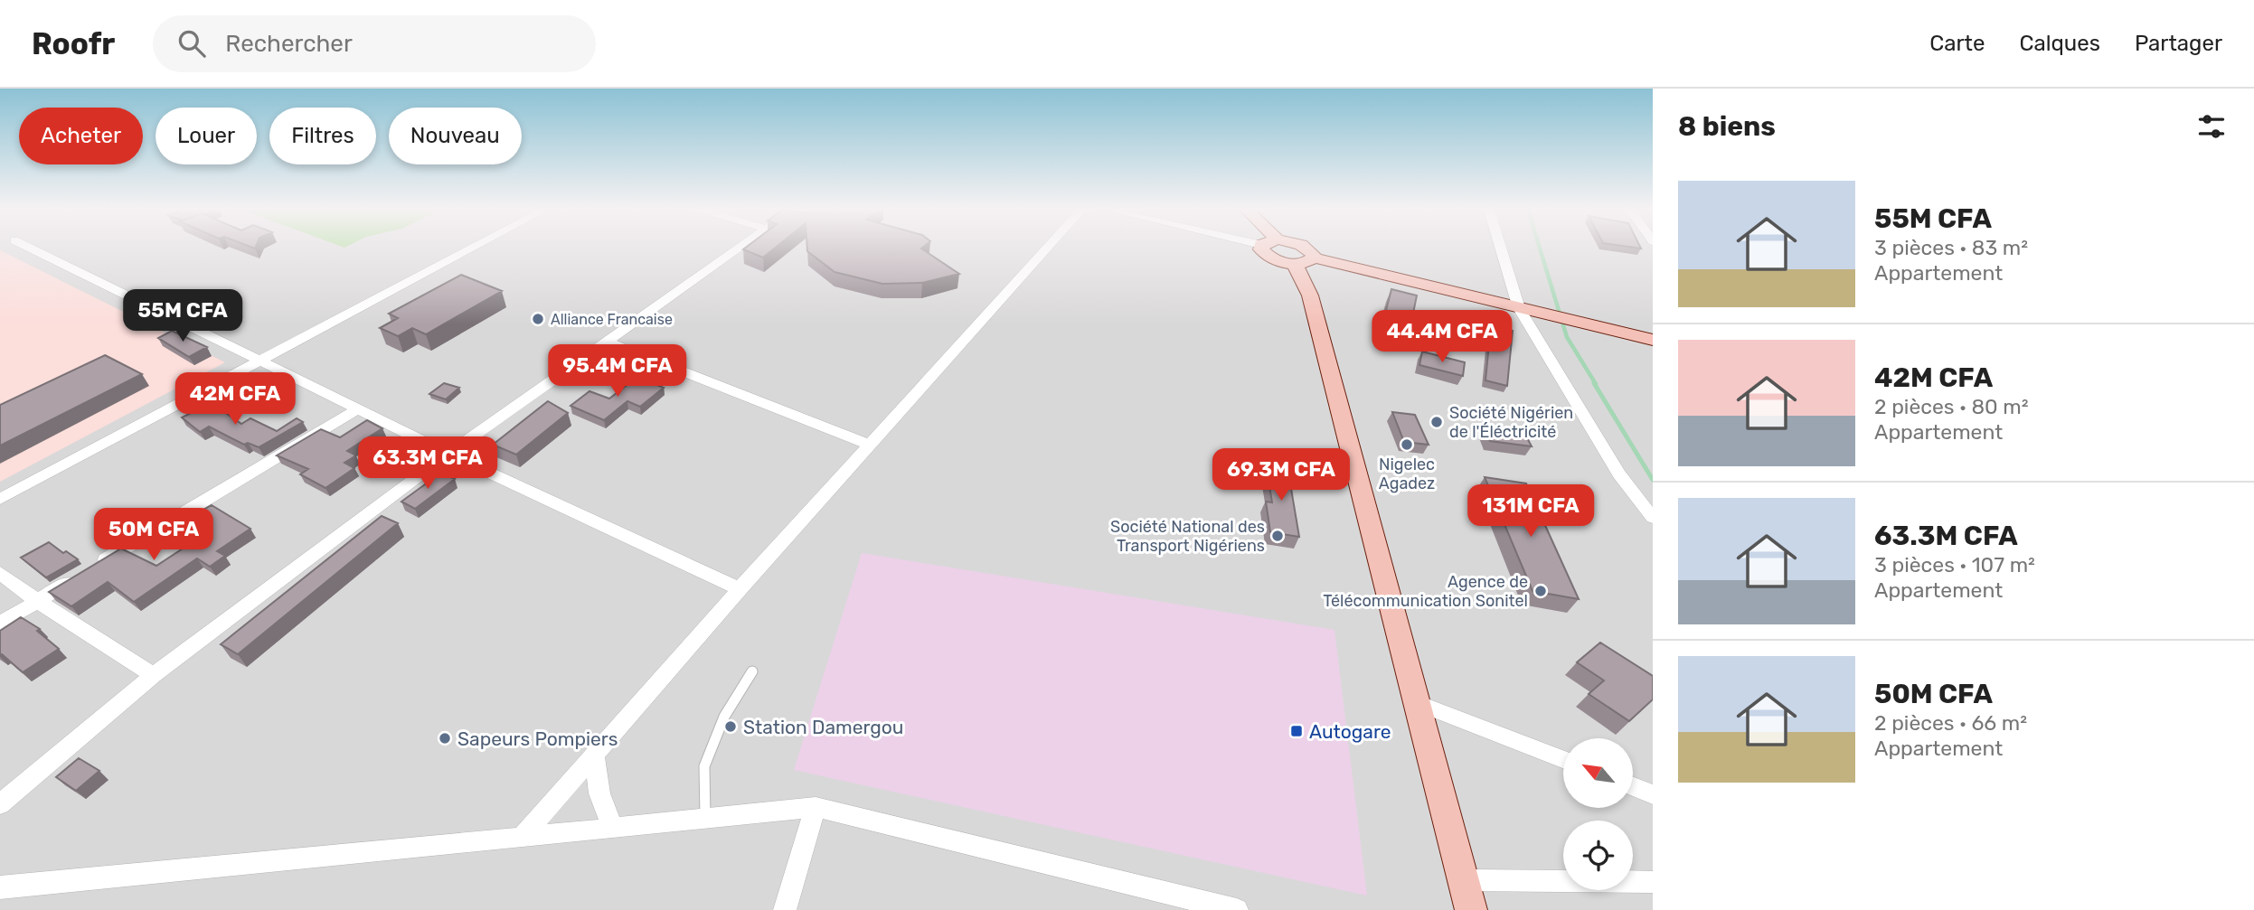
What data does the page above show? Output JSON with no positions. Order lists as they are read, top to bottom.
{
  "places": {
    "other": [
      "Alliance Francaise",
      "Société Nigérien de l'Éléctricité",
      "Nigelec Agadez",
      "Société National des Transport Nigériens",
      "Agence de Télécommunication Sonitel",
      "Station Damergou",
      "Sapeurs Pompiers"
    ],
    "transit": ["Autogare"]
  },
  "north": "top left",
  "page": {
    "header": "Roofr",
    "search": "Rechercher",
    "nav": ["Carte", "Calques", "Partager"],
    "heading": "8 biens",
    "chip": [
      "Acheter",
      "Louer",
      "Filtres",
      "Nouveau"
    ],
    "list": [
      {
        "name": "55M CFA",
        "note": "3 pièces · 83 m² · Appartement"
      },
      {
        "name": "42M CFA",
        "note": "2 pièces · 80 m² · Appartement"
      },
      {
        "name": "63.3M CFA",
        "note": "3 pièces · 107 m² · Appartement"
      },
      {
        "name": "50M CFA",
        "note": "2 pièces · 66 m² · Appartement"
      }
    ],
    "price": [
      "55M CFA",
      "44.4M CFA",
      "95.4M CFA",
      "42M CFA",
      "63.3M CFA",
      "69.3M CFA",
      "131M CFA",
      "50M CFA"
    ]
  }
}
